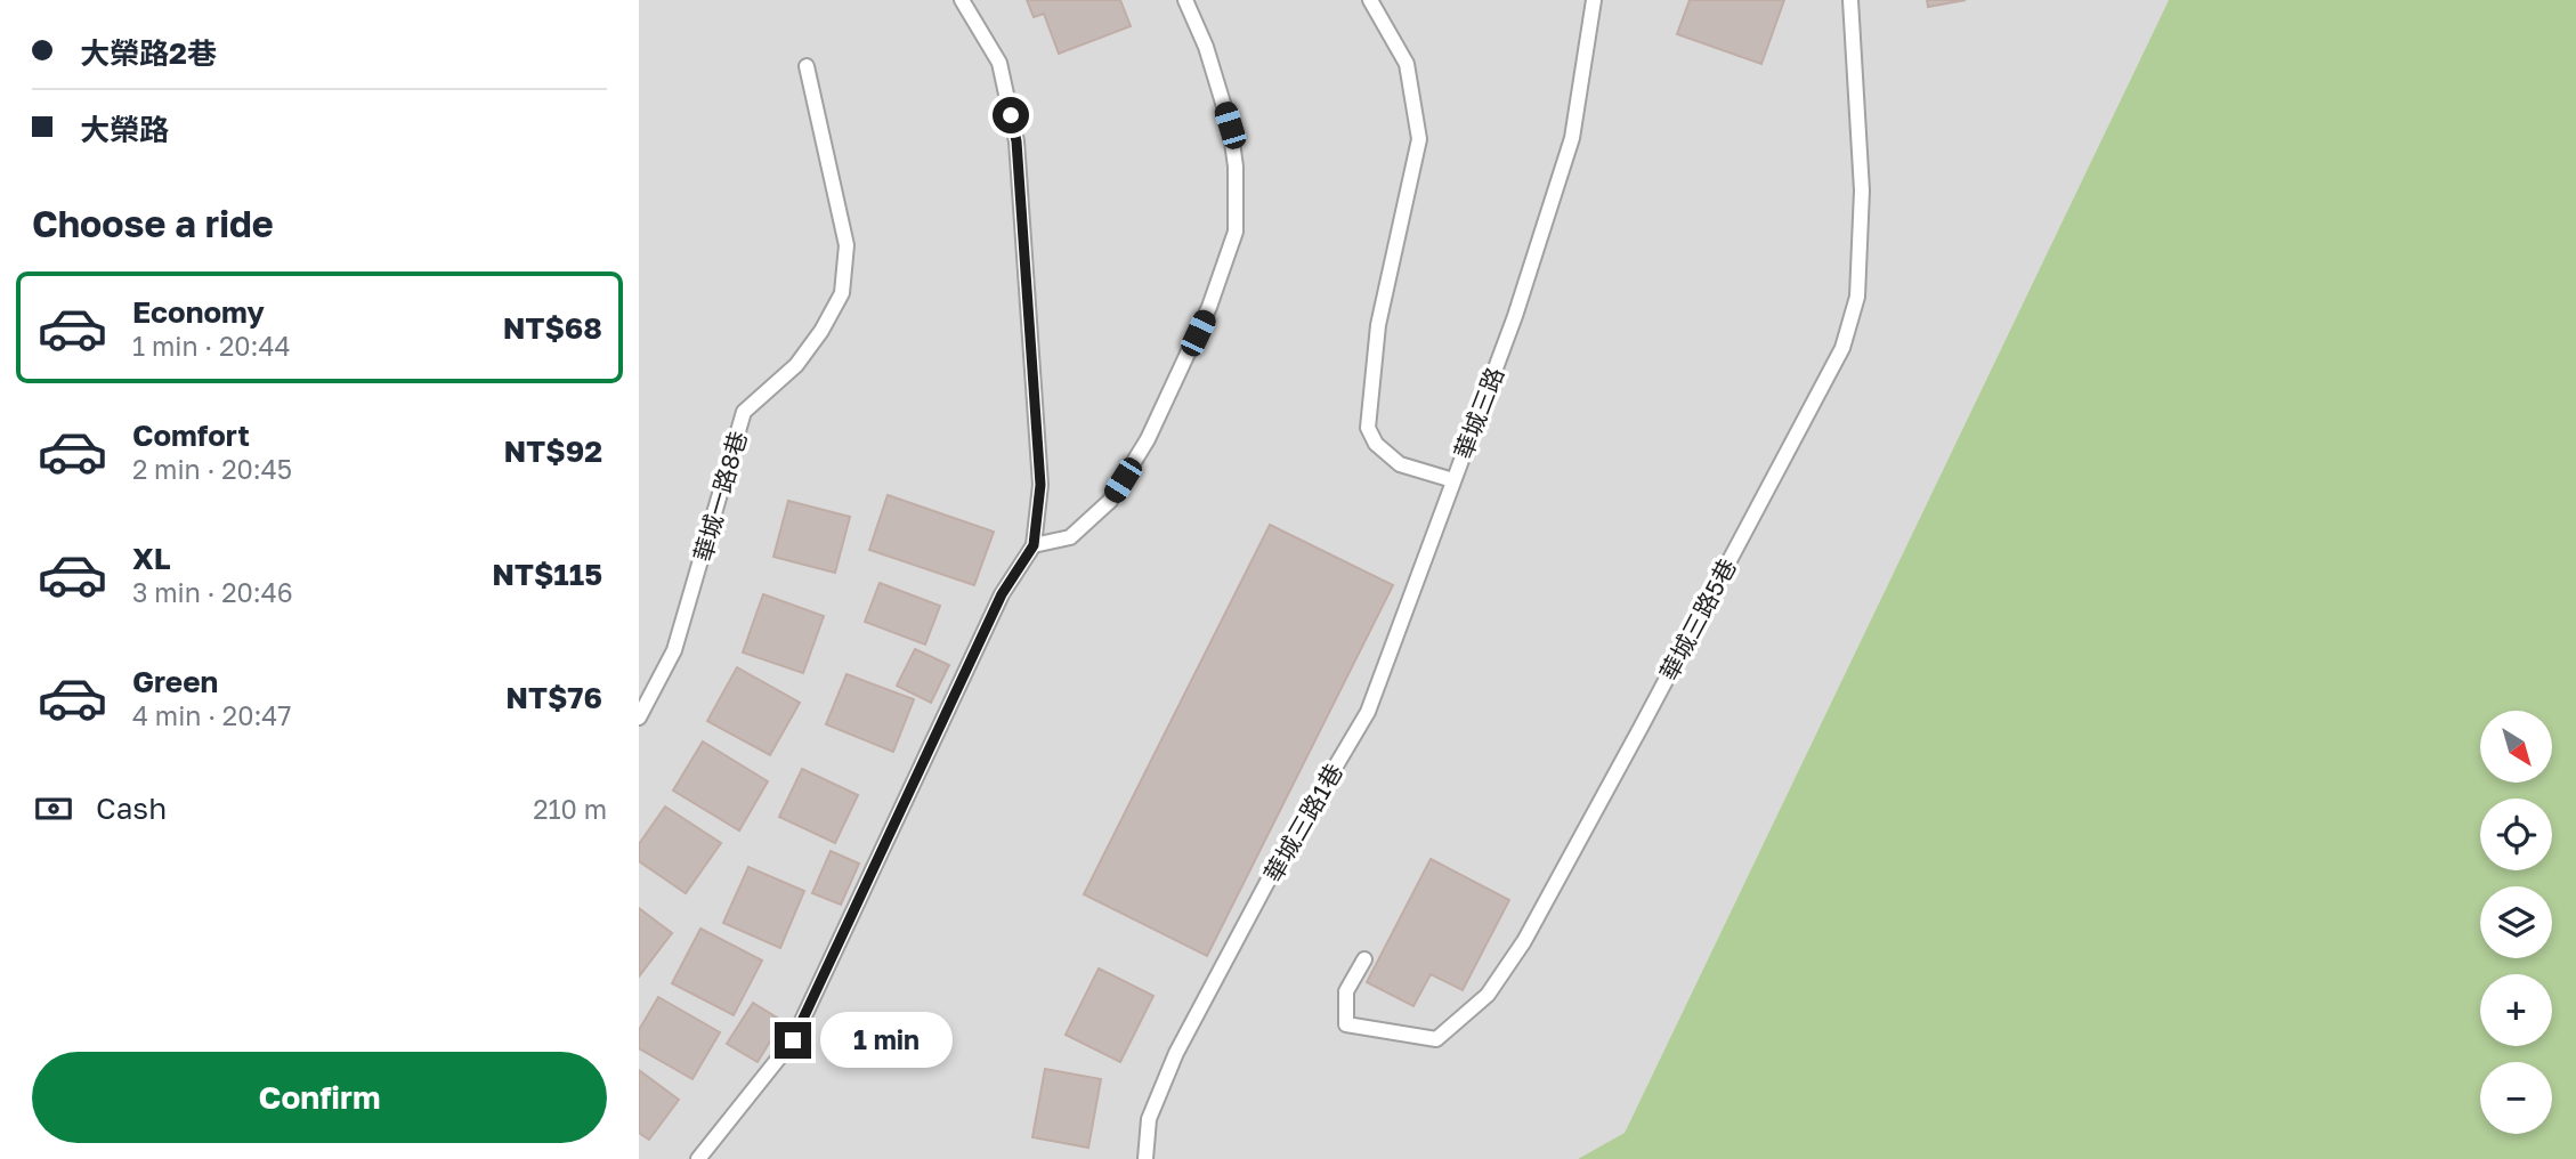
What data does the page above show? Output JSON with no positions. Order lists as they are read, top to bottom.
{
  "streets": {
    "lane": [
      "華城三路",
      "華城一路8巷",
      "華城三路5巷",
      "華城三路1巷"
    ]
  },
  "crossings": [
    ["華城三路", "華城三路1巷"]
  ],
  "north": "bottom right",
  "page": {
    "banner": ["大榮路2巷", "大榮路"],
    "heading": "Choose a ride",
    "list": [
      {
        "name": "Economy",
        "note": "1 min · 20:44",
        "value": "NT$68"
      },
      {
        "name": "Comfort",
        "note": "2 min · 20:45",
        "value": "NT$92"
      },
      {
        "name": "XL",
        "note": "3 min · 20:46",
        "value": "NT$115"
      },
      {
        "name": "Green",
        "note": "4 min · 20:47",
        "value": "NT$76"
      }
    ],
    "map_buttons": ["+", "−"],
    "pay": ["Cash", "210 m"],
    "bubble": "1 min",
    "buttons": "Confirm"
  }
}
